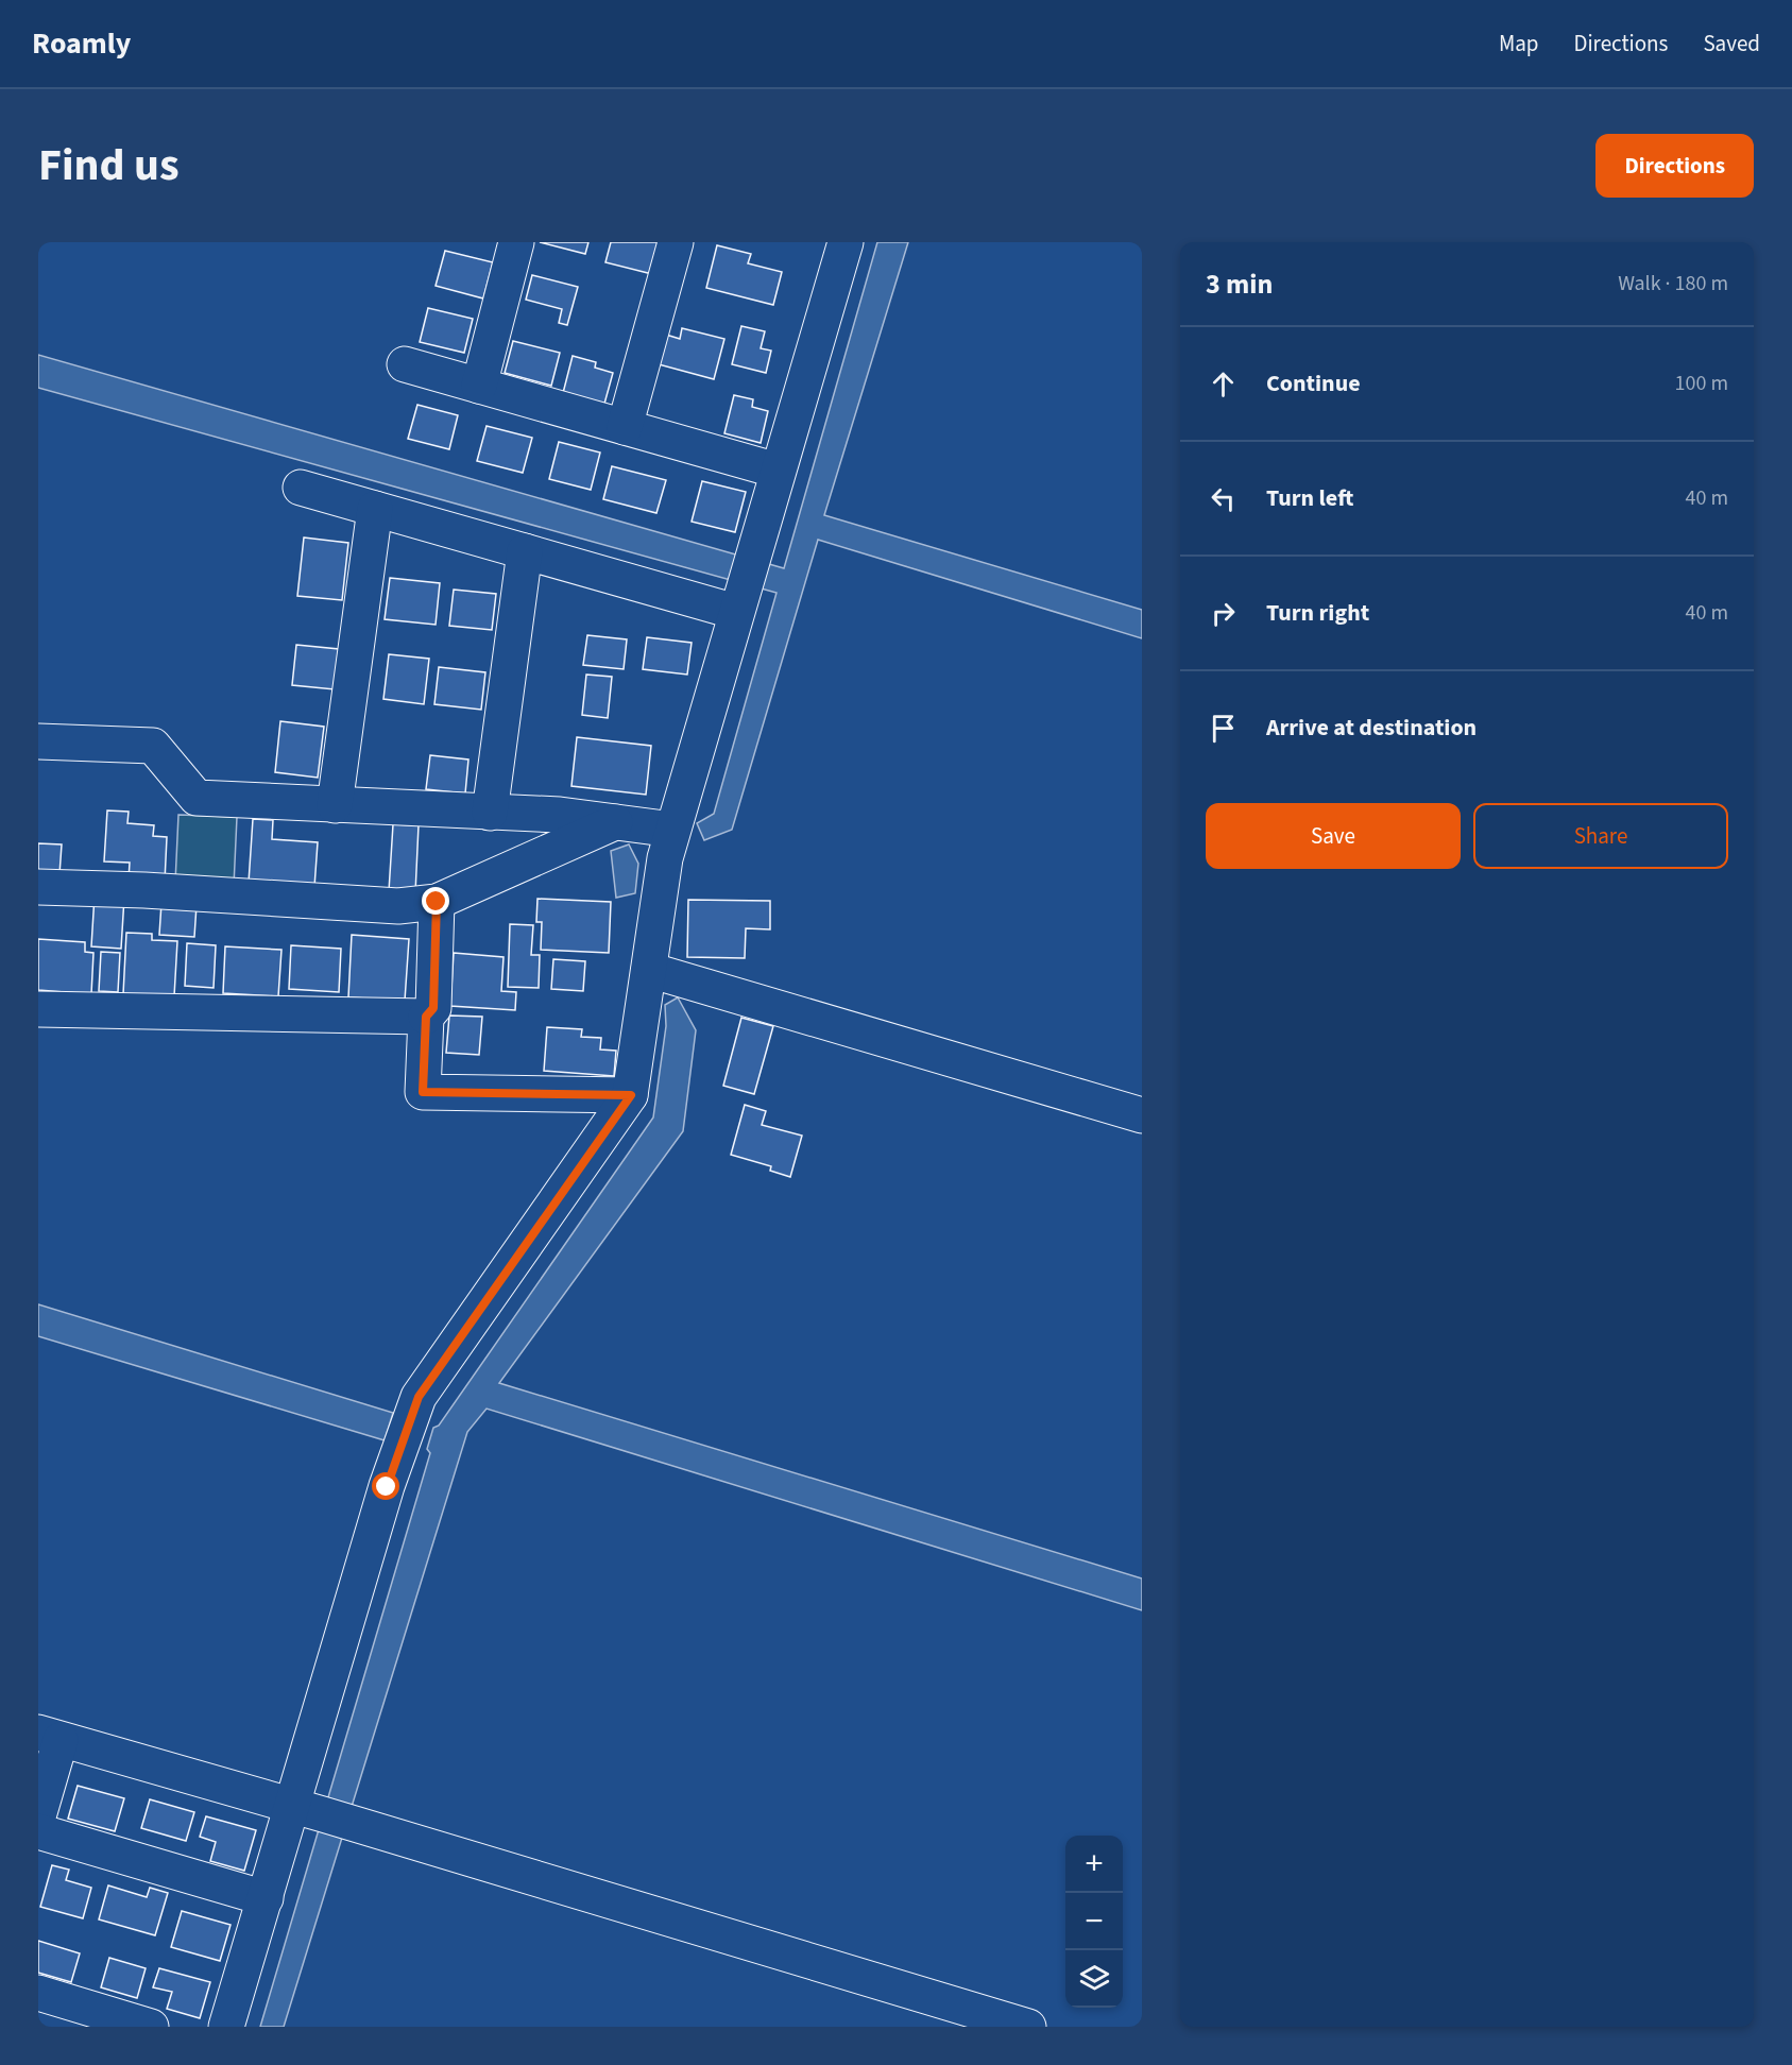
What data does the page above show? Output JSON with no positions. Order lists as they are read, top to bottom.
{
  "page": {
    "header": "Roamly",
    "nav": ["Map", "Directions", "Saved"],
    "title": "Find us",
    "buttons": [
      "Directions",
      ["Save", "Share"]
    ],
    "heading": ["3 min", "Walk · 180 m"],
    "list": [
      ["Continue", "100 m"],
      ["Turn left", "40 m"],
      ["Turn right", "40 m"],
      "Arrive at destination"
    ],
    "map_buttons": ["+", "−"]
  }
}
